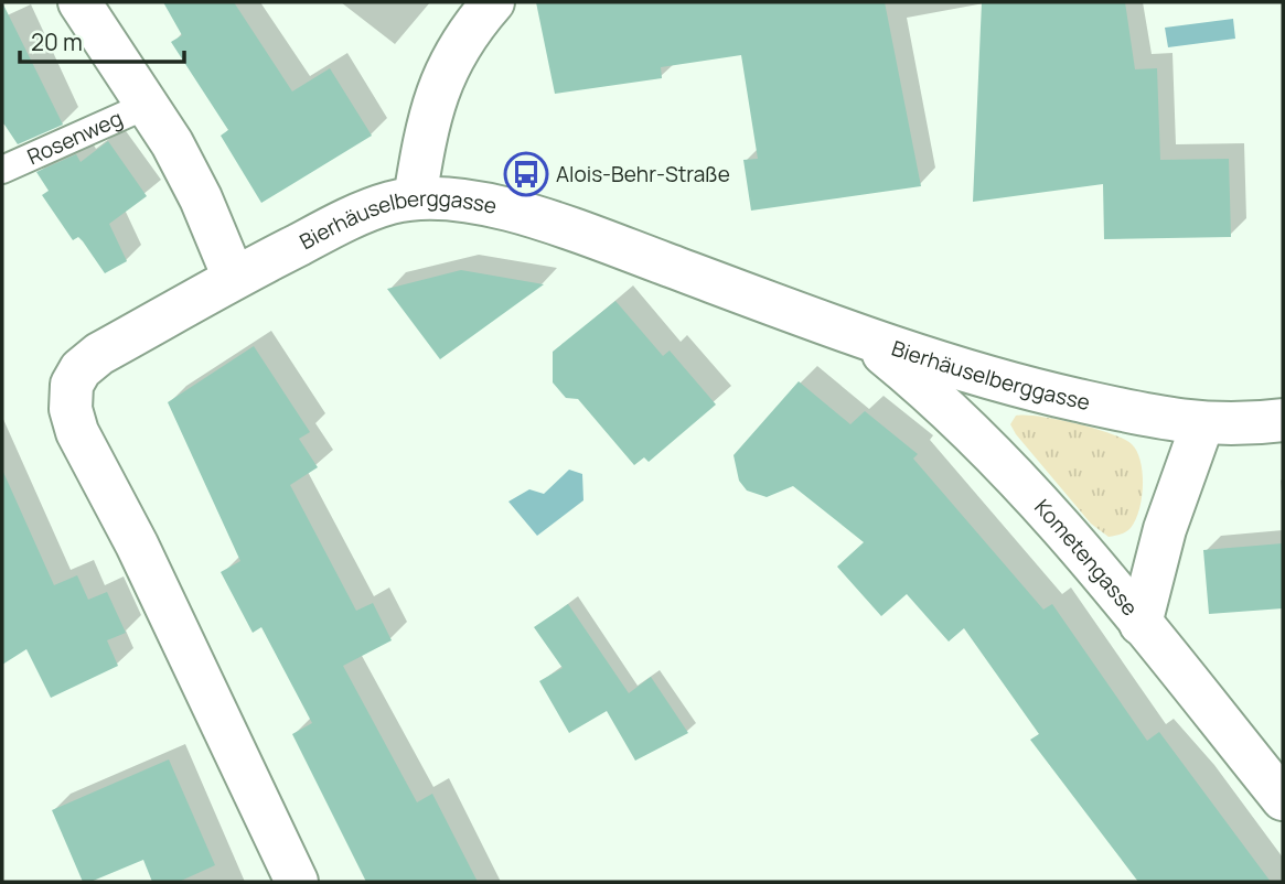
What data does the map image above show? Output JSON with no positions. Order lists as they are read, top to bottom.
{
  "streets": {
    "street": ["Bierhäuselberggasse", "Kometengasse"],
    "lane": ["Rosenweg"]
  },
  "crossings": [
    ["Bierhäuselberggasse", "Kometengasse"]
  ],
  "places": {
    "bus stop": ["Alois-Behr-Straße"]
  },
  "scale_bar": "20 m"
}
